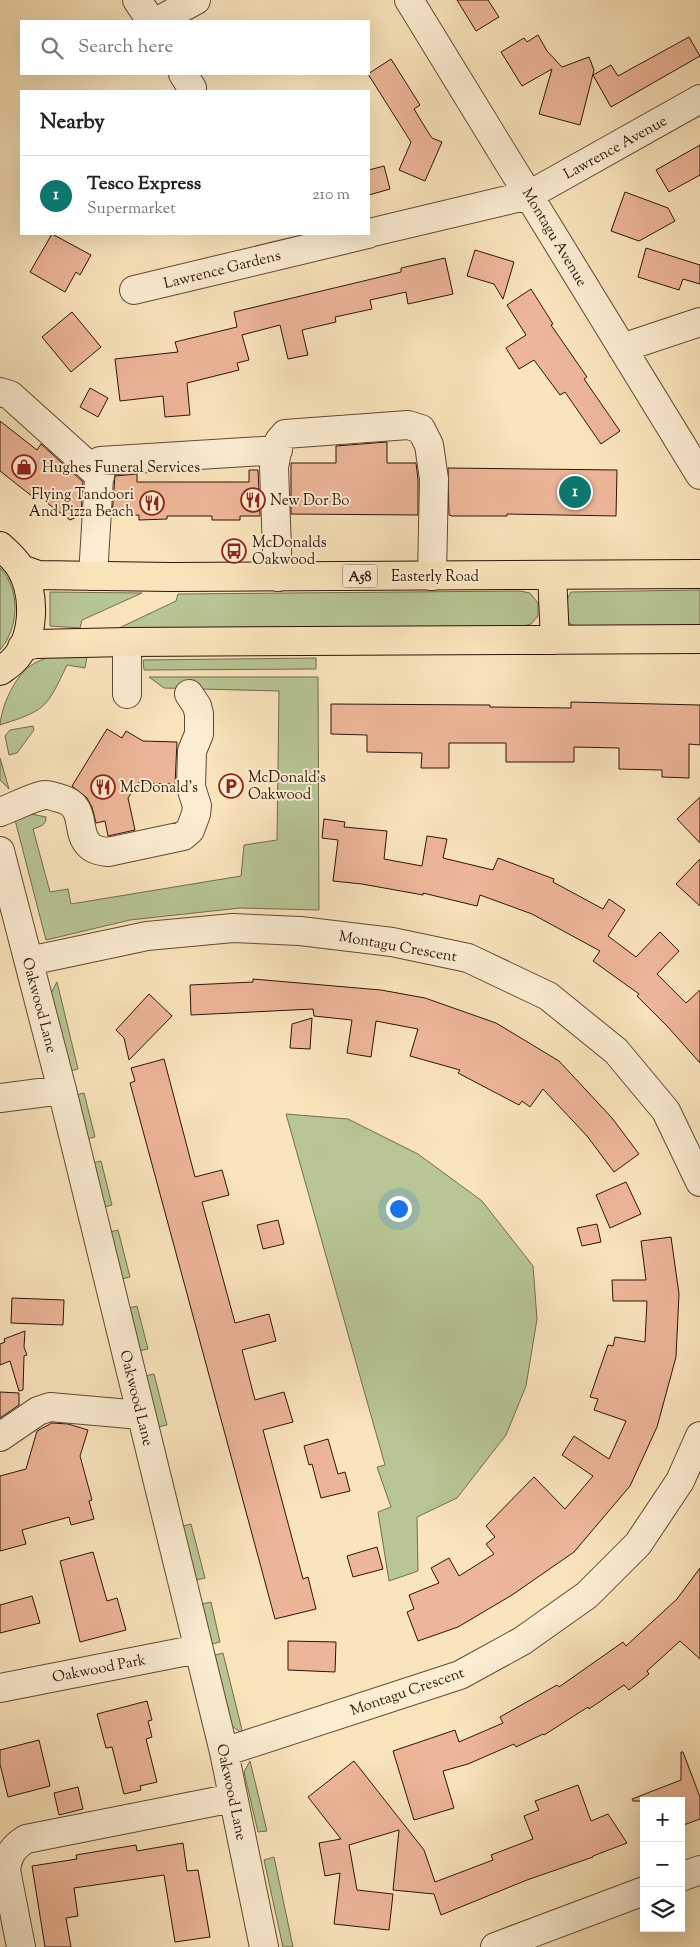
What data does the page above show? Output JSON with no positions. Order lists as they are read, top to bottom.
{
  "streets": {
    "main road": ["A58", "Easterly Road"],
    "street": [
      "Lawrence Avenue",
      "Montagu Avenue",
      "Lawrence Gardens",
      "Montagu Crescent",
      "Oakwood Lane",
      "Oakwood Park"
    ]
  },
  "crossings": [
    ["Lawrence Avenue", "Montagu Avenue"],
    ["Lawrence Avenue", "Lawrence Gardens"],
    ["Montagu Avenue", "Lawrence Gardens"],
    ["Montagu Crescent", "Oakwood Lane"],
    ["Oakwood Lane", "Oakwood Park"]
  ],
  "places": {
    "shop": ["Hughes Funeral Services"],
    "restaurant": ["New Dor Bo", "Flying Tandoori And Pizza Beach", "McDonald's"],
    "bus stop": ["McDonalds Oakwood"],
    "parking": ["McDonald's Oakwood"]
  },
  "page": {
    "search": "Search here",
    "heading": "Nearby",
    "list": [
      {
        "mark": "1",
        "name": "Tesco Express",
        "note": "Supermarket",
        "value": "210 m"
      }
    ],
    "pins": "1",
    "map_buttons": ["+", "−"]
  }
}
